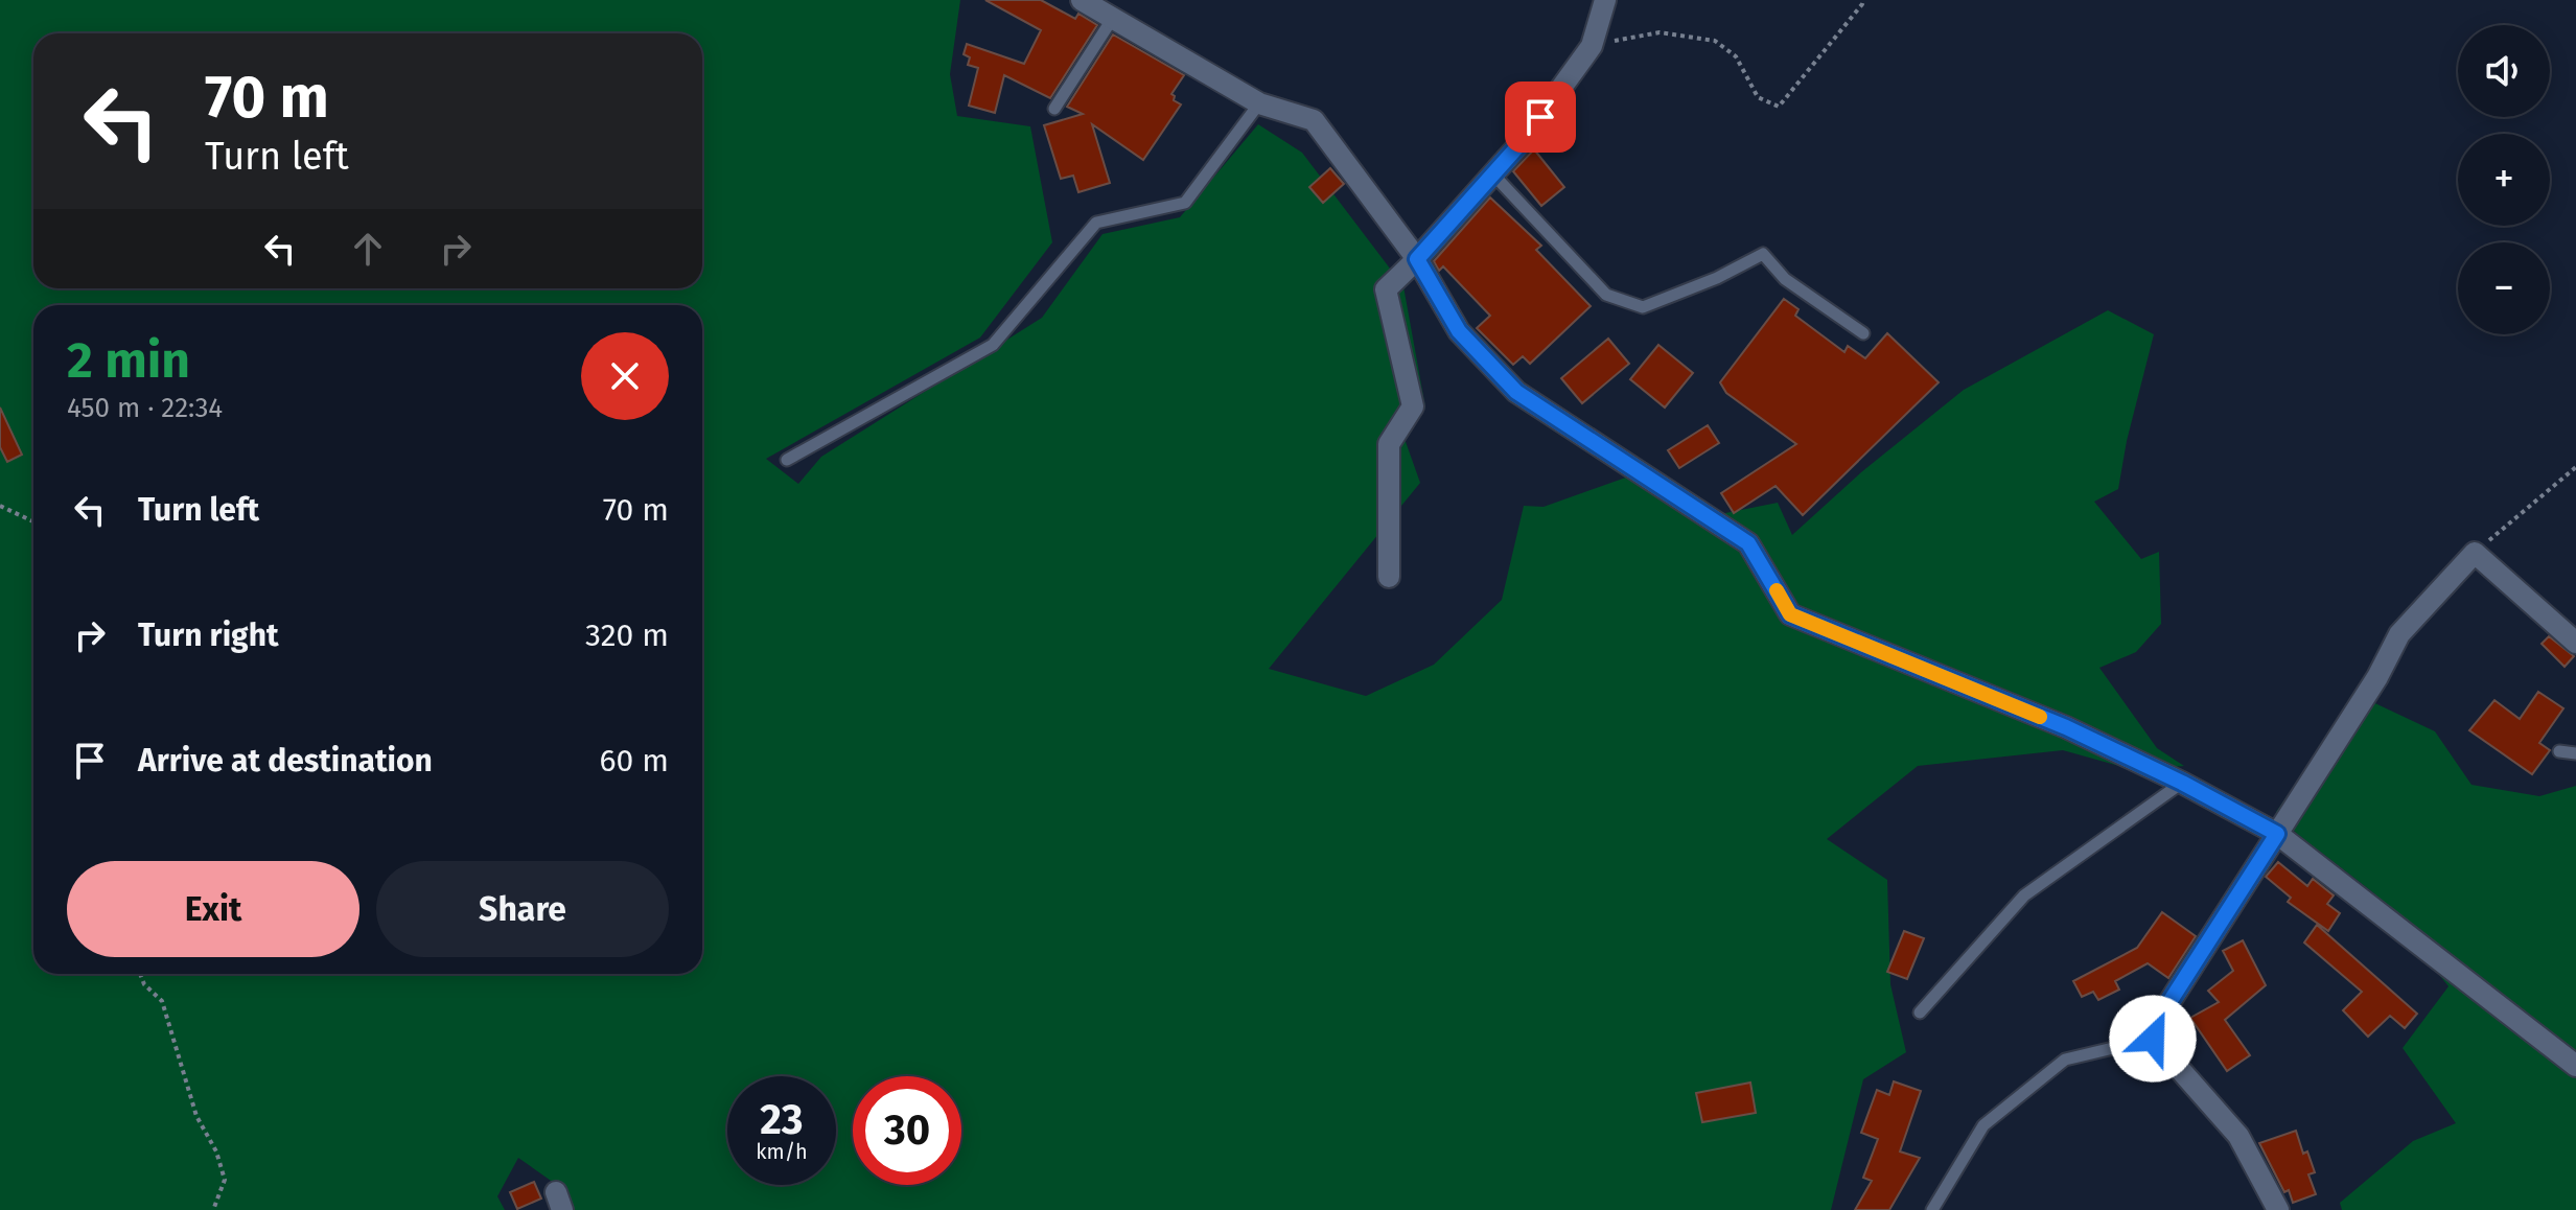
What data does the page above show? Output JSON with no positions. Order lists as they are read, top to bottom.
{
  "page": {
    "map_buttons": ["+", "−"],
    "turn": ["70 m", "Turn left"],
    "heading": ["2 min", "450 m · 22:34"],
    "list": [
      {
        "name": "Turn left",
        "value": "70 m"
      },
      {
        "name": "Turn right",
        "value": "320 m"
      },
      {
        "name": "Arrive at destination",
        "value": "60 m"
      }
    ],
    "buttons": ["Exit", "Share"],
    "speed": "23 km/h",
    "limit": "30"
  }
}
